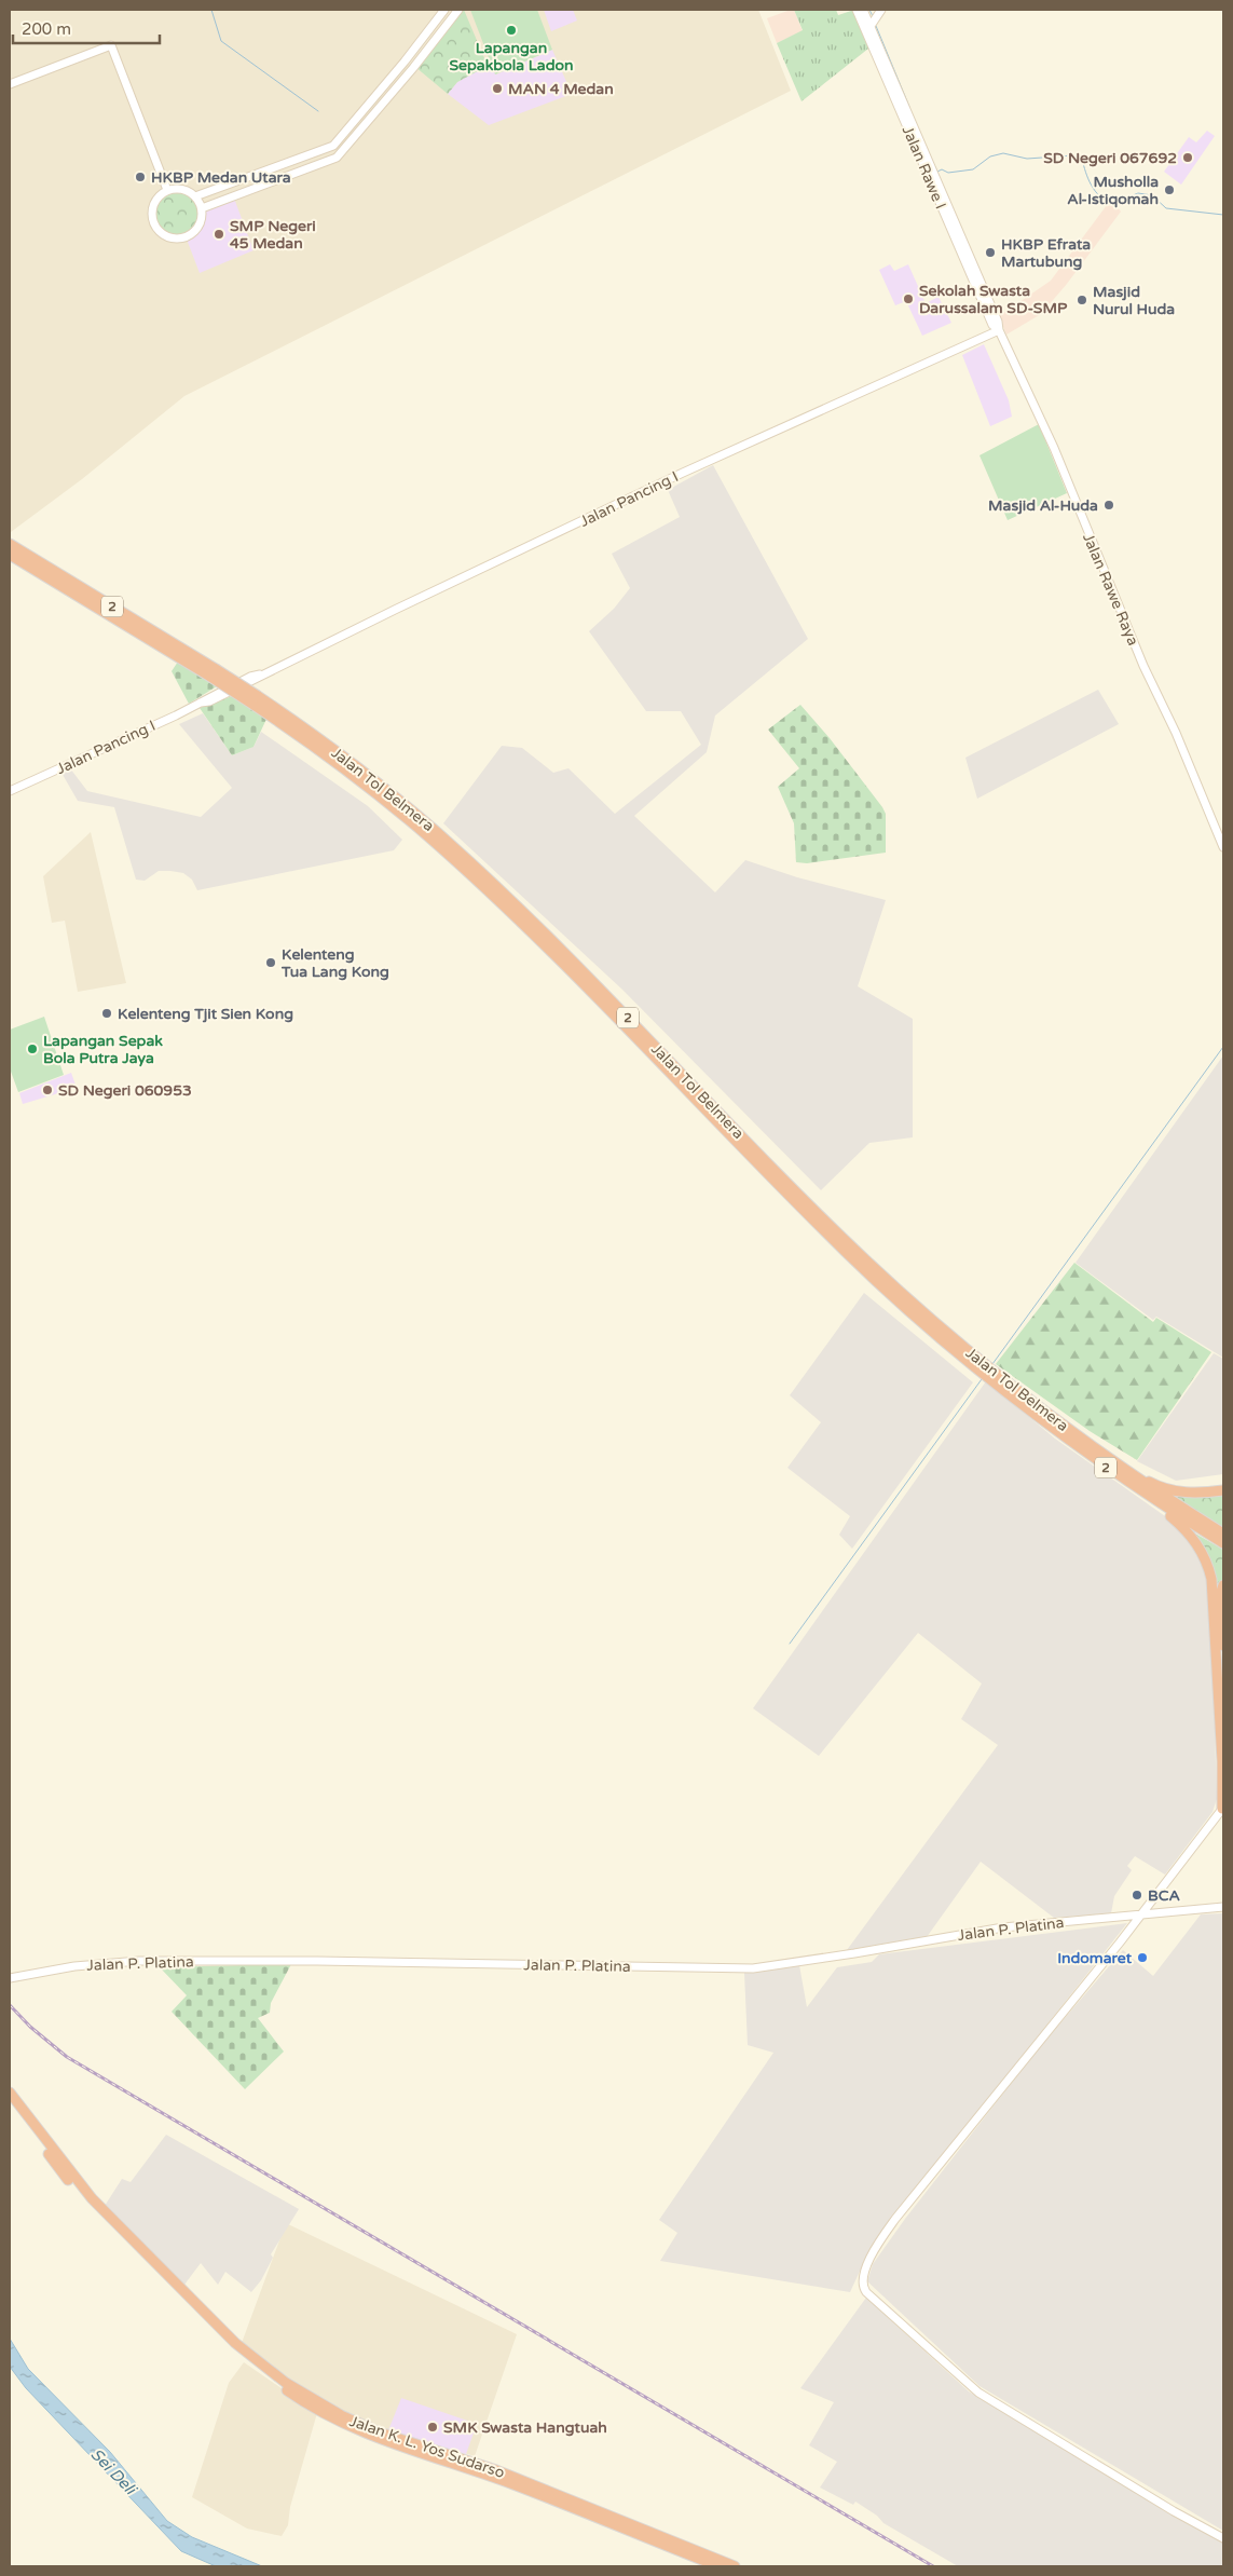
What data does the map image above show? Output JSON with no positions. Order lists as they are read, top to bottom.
{
  "streets": {
    "highway": ["2", "Jalan Tol Belmera", "Jalan K. L. Yos Sudarso"],
    "street": [
      "Jalan Rawe I",
      "Jalan Pancing I",
      "Jalan Rawe Raya",
      "Jalan P. Platina"
    ]
  },
  "crossings": [
    ["Jalan Rawe I", "Jalan Pancing I"],
    ["Jalan Rawe I", "Jalan Rawe Raya"],
    ["Jalan Pancing I", "Jalan Rawe Raya"]
  ],
  "water": ["Sei Deli"],
  "places": [
    "Lapangan Sepakbola Ladon",
    "MAN 4 Medan",
    "SD Negeri 067692",
    "HKBP Medan Utara",
    "Musholla Al-Istiqomah",
    "SMP Negeri 45 Medan",
    "HKBP Efrata Martubung",
    "Sekolah Swasta Darussalam SD-SMP",
    "Masjid Nurul Huda",
    "Masjid Al-Huda",
    "Kelenteng Tua Lang Kong",
    "Kelenteng Tjit Sien Kong",
    "Lapangan Sepak Bola Putra Jaya",
    "SD Negeri 060953",
    "BCA",
    "Indomaret",
    "SMK Swasta Hangtuah"
  ],
  "scale_bar": "200 m"
}
